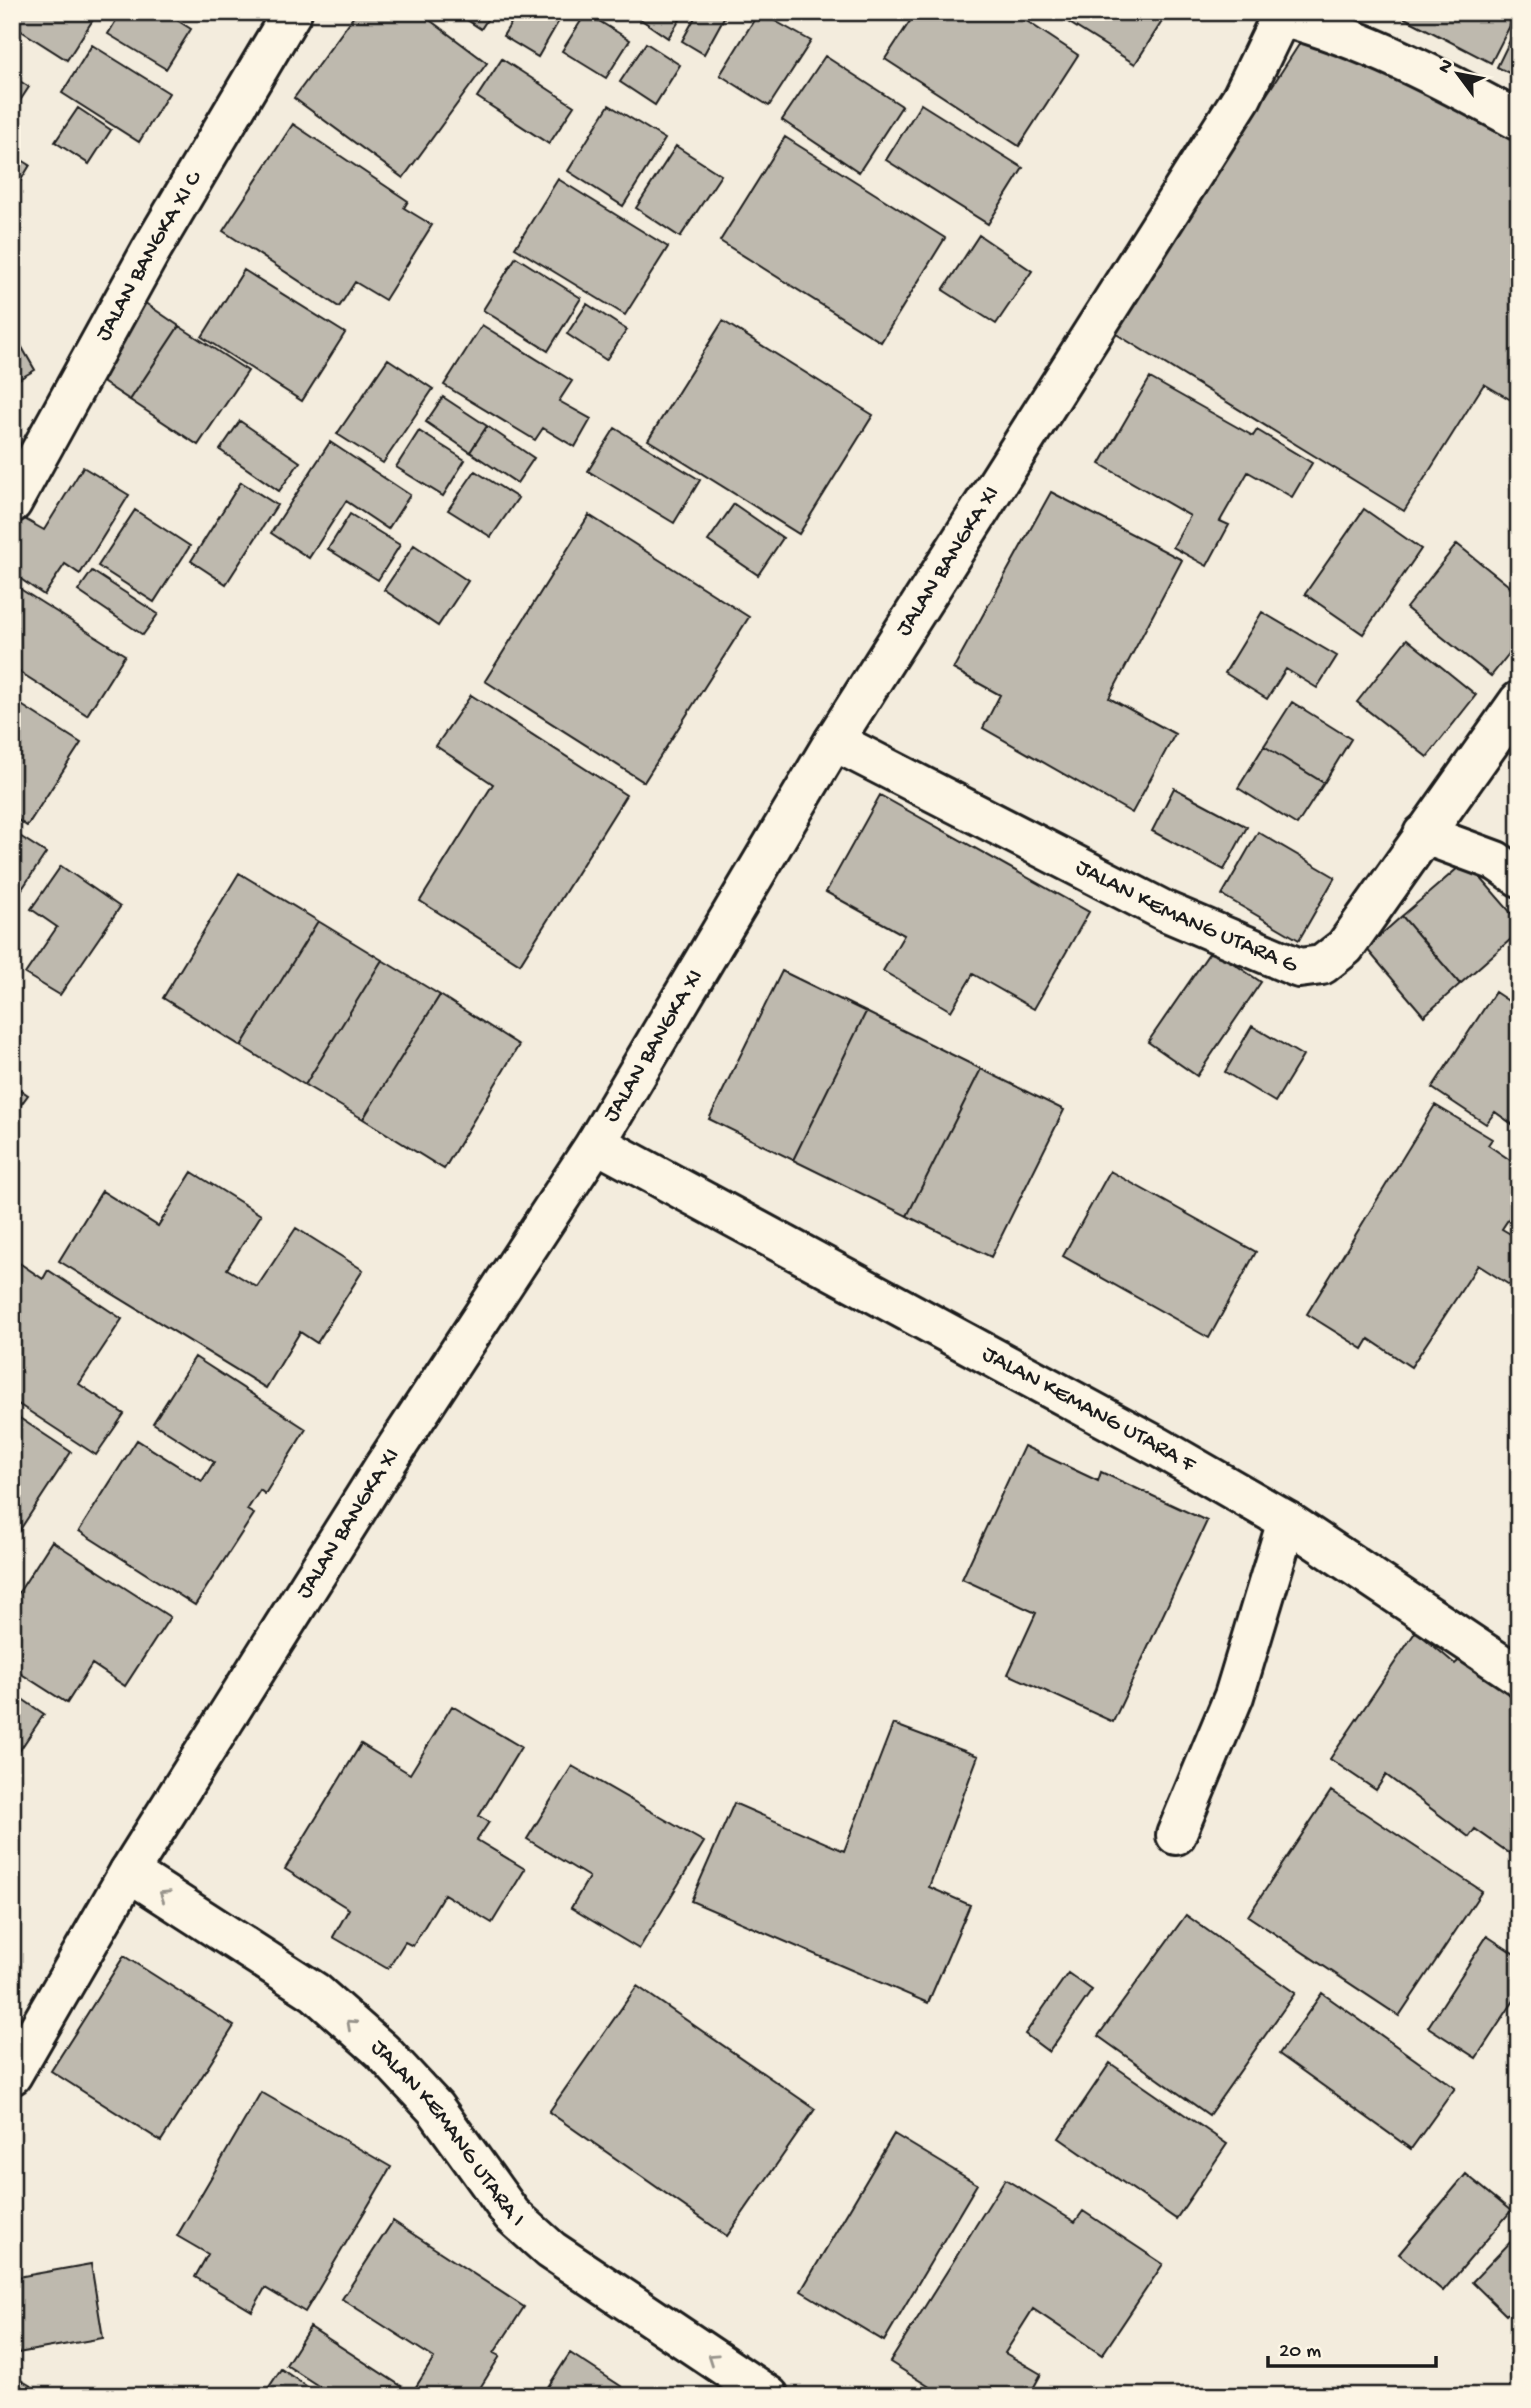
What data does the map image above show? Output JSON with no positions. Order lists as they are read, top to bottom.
{
  "streets": {
    "street": [
      "JALAN BANGKA XI C",
      "JALAN BANGKA XI",
      "JALAN KEMANG UTARA G",
      "JALAN KEMANG UTARA F",
      "JALAN KEMANG UTARA I"
    ]
  },
  "crossings": [
    ["JALAN BANGKA XI", "JALAN KEMANG UTARA G"],
    ["JALAN BANGKA XI", "JALAN KEMANG UTARA F"],
    ["JALAN BANGKA XI", "JALAN KEMANG UTARA I"]
  ],
  "one_way": ["JALAN KEMANG UTARA I"],
  "scale_bar": "20 m",
  "north": "top left"
}
